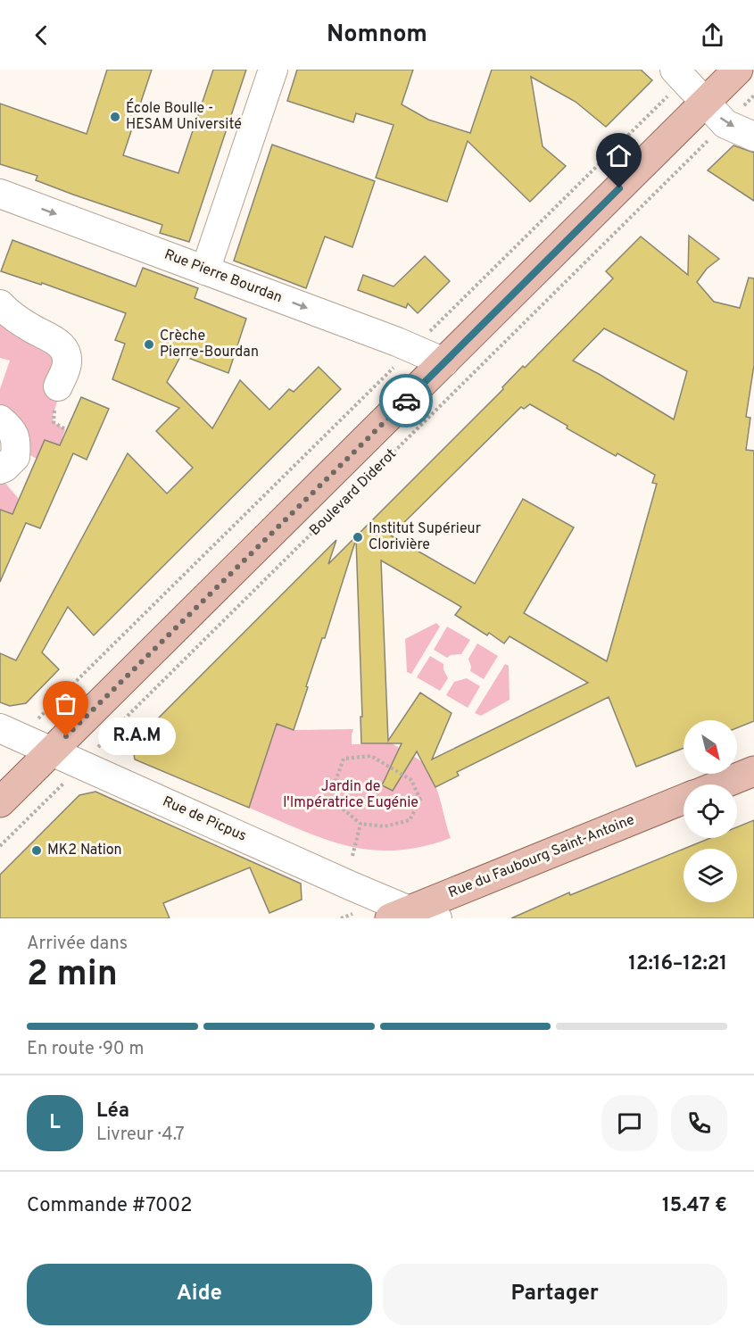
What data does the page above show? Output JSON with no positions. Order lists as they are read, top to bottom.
{
  "streets": {
    "main road": ["Boulevard Diderot", "Rue du Faubourg Saint-Antoine"],
    "street": ["Rue Pierre Bourdan", "Rue de Picpus"]
  },
  "crossings": [
    ["Rue Pierre Bourdan", "Boulevard Diderot"],
    ["Boulevard Diderot", "Rue de Picpus"],
    ["Rue de Picpus", "Rue du Faubourg Saint-Antoine"]
  ],
  "one_way": ["Rue Pierre Bourdan"],
  "parks": ["Jardin de l'Impératrice Eugénie"],
  "places": [
    "École Boulle - HESAM Université",
    "Crèche Pierre-Bourdan",
    "Institut Supérieur Clorivière",
    "R.A.M",
    "MK2 Nation"
  ],
  "north": "bottom right",
  "page": {
    "header": "Nomnom",
    "bubble": "R.A.M",
    "heading": ["2 min", "Arrivée dans", "12:16–12:21"],
    "panel": [
      "Léa",
      "Livreur · 4.7",
      "Commande #7002",
      "15.47 €"
    ],
    "bar": "En route · 90 m",
    "round": "L",
    "buttons": ["Aide", "Partager"]
  }
}
